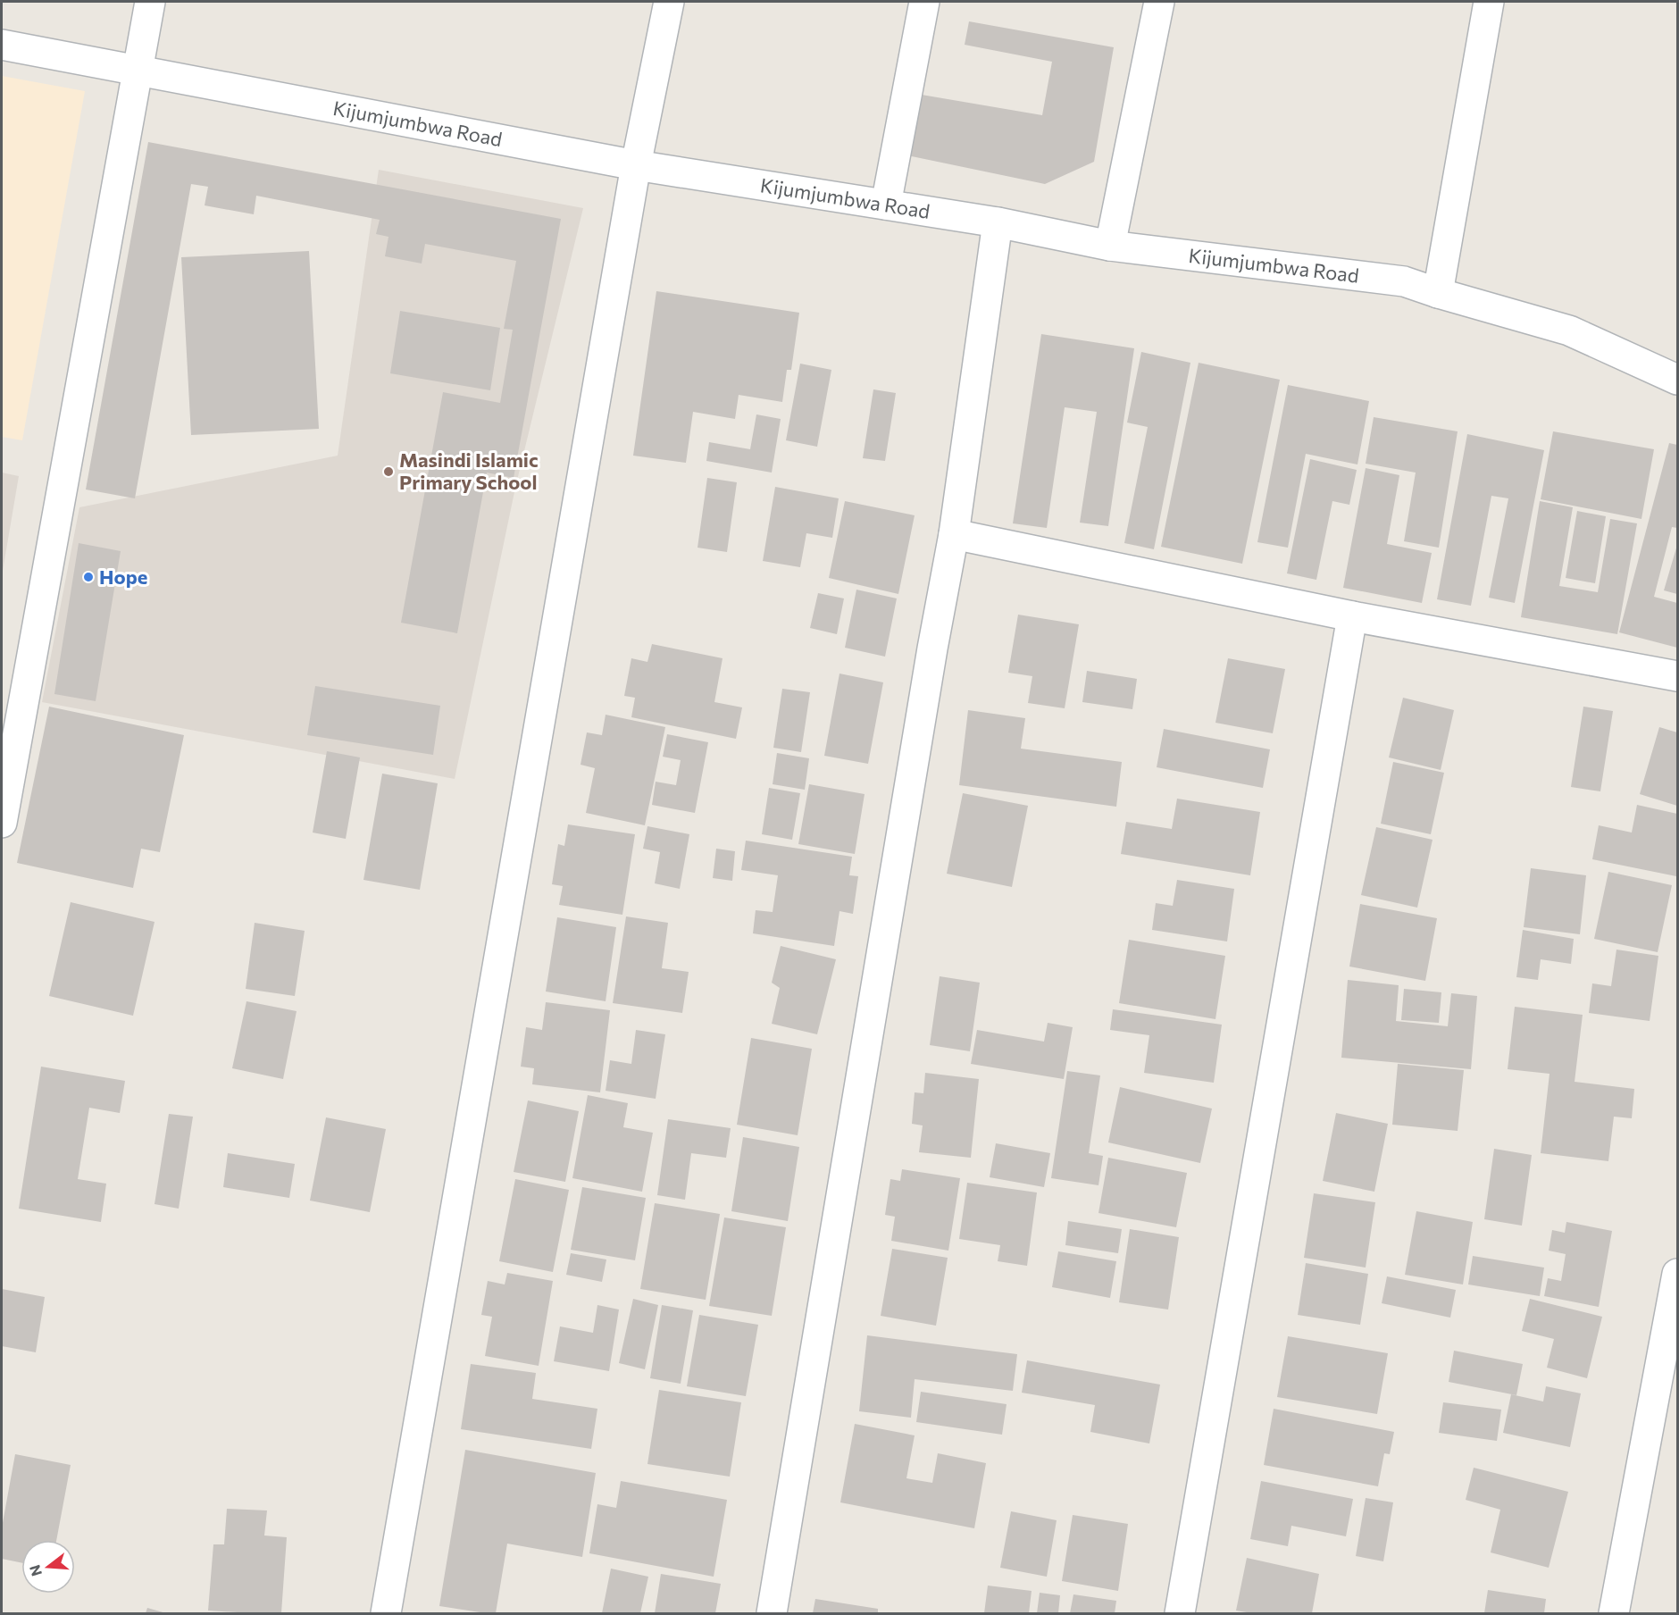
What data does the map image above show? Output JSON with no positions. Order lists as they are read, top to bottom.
{
  "streets": {
    "street": ["Kijumjumbwa Road"]
  },
  "places": ["Masindi Islamic Primary School", "Hope"],
  "north": "left"
}
